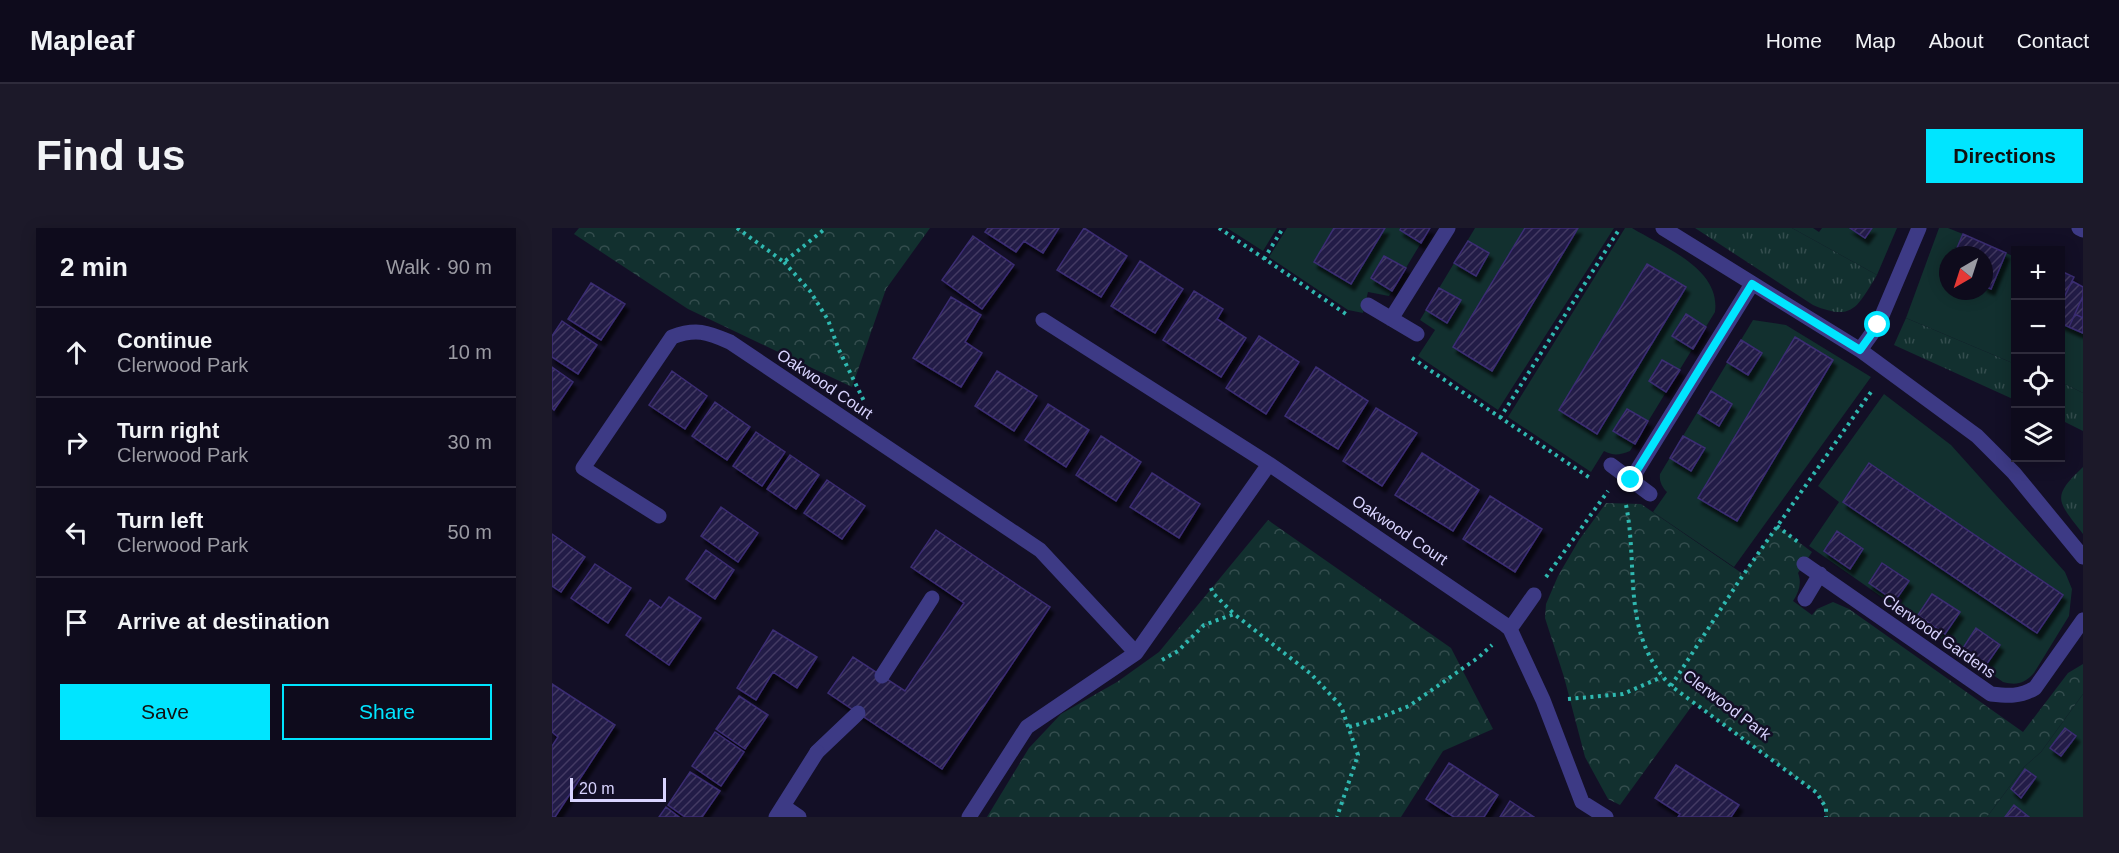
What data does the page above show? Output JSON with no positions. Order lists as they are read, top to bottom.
{
  "streets": {
    "street": ["Oakwood Court", "Clerwood Gardens"],
    "path": ["Clerwood Park"]
  },
  "scale_bar": "20 m",
  "north": "bottom left",
  "page": {
    "header": "Mapleaf",
    "nav": [
      "Home",
      "Map",
      "About",
      "Contact"
    ],
    "buttons": [
      "Directions",
      ["Save", "Share"]
    ],
    "title": "Find us",
    "heading": ["2 min", "Walk · 90 m"],
    "map_buttons": ["+", "−"],
    "list": [
      ["Continue", "Clerwood Park", "10 m"],
      ["Turn right", "Clerwood Park", "30 m"],
      ["Turn left", "Clerwood Park", "50 m"],
      "Arrive at destination"
    ],
    "scale": "20 m"
  }
}
